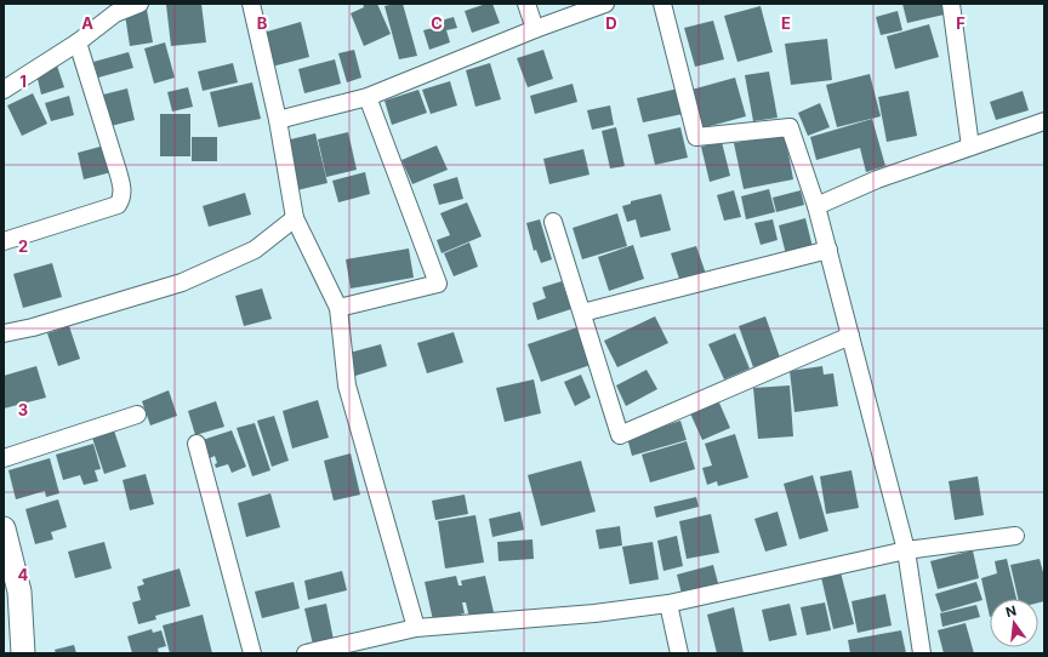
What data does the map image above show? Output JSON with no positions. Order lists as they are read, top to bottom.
{
  "north": "top",
  "grid": {
    "columns": [
      "A",
      "B",
      "C",
      "D",
      "E",
      "F"
    ],
    "rows": [
      "1",
      "2",
      "3",
      "4"
    ]
  }
}
